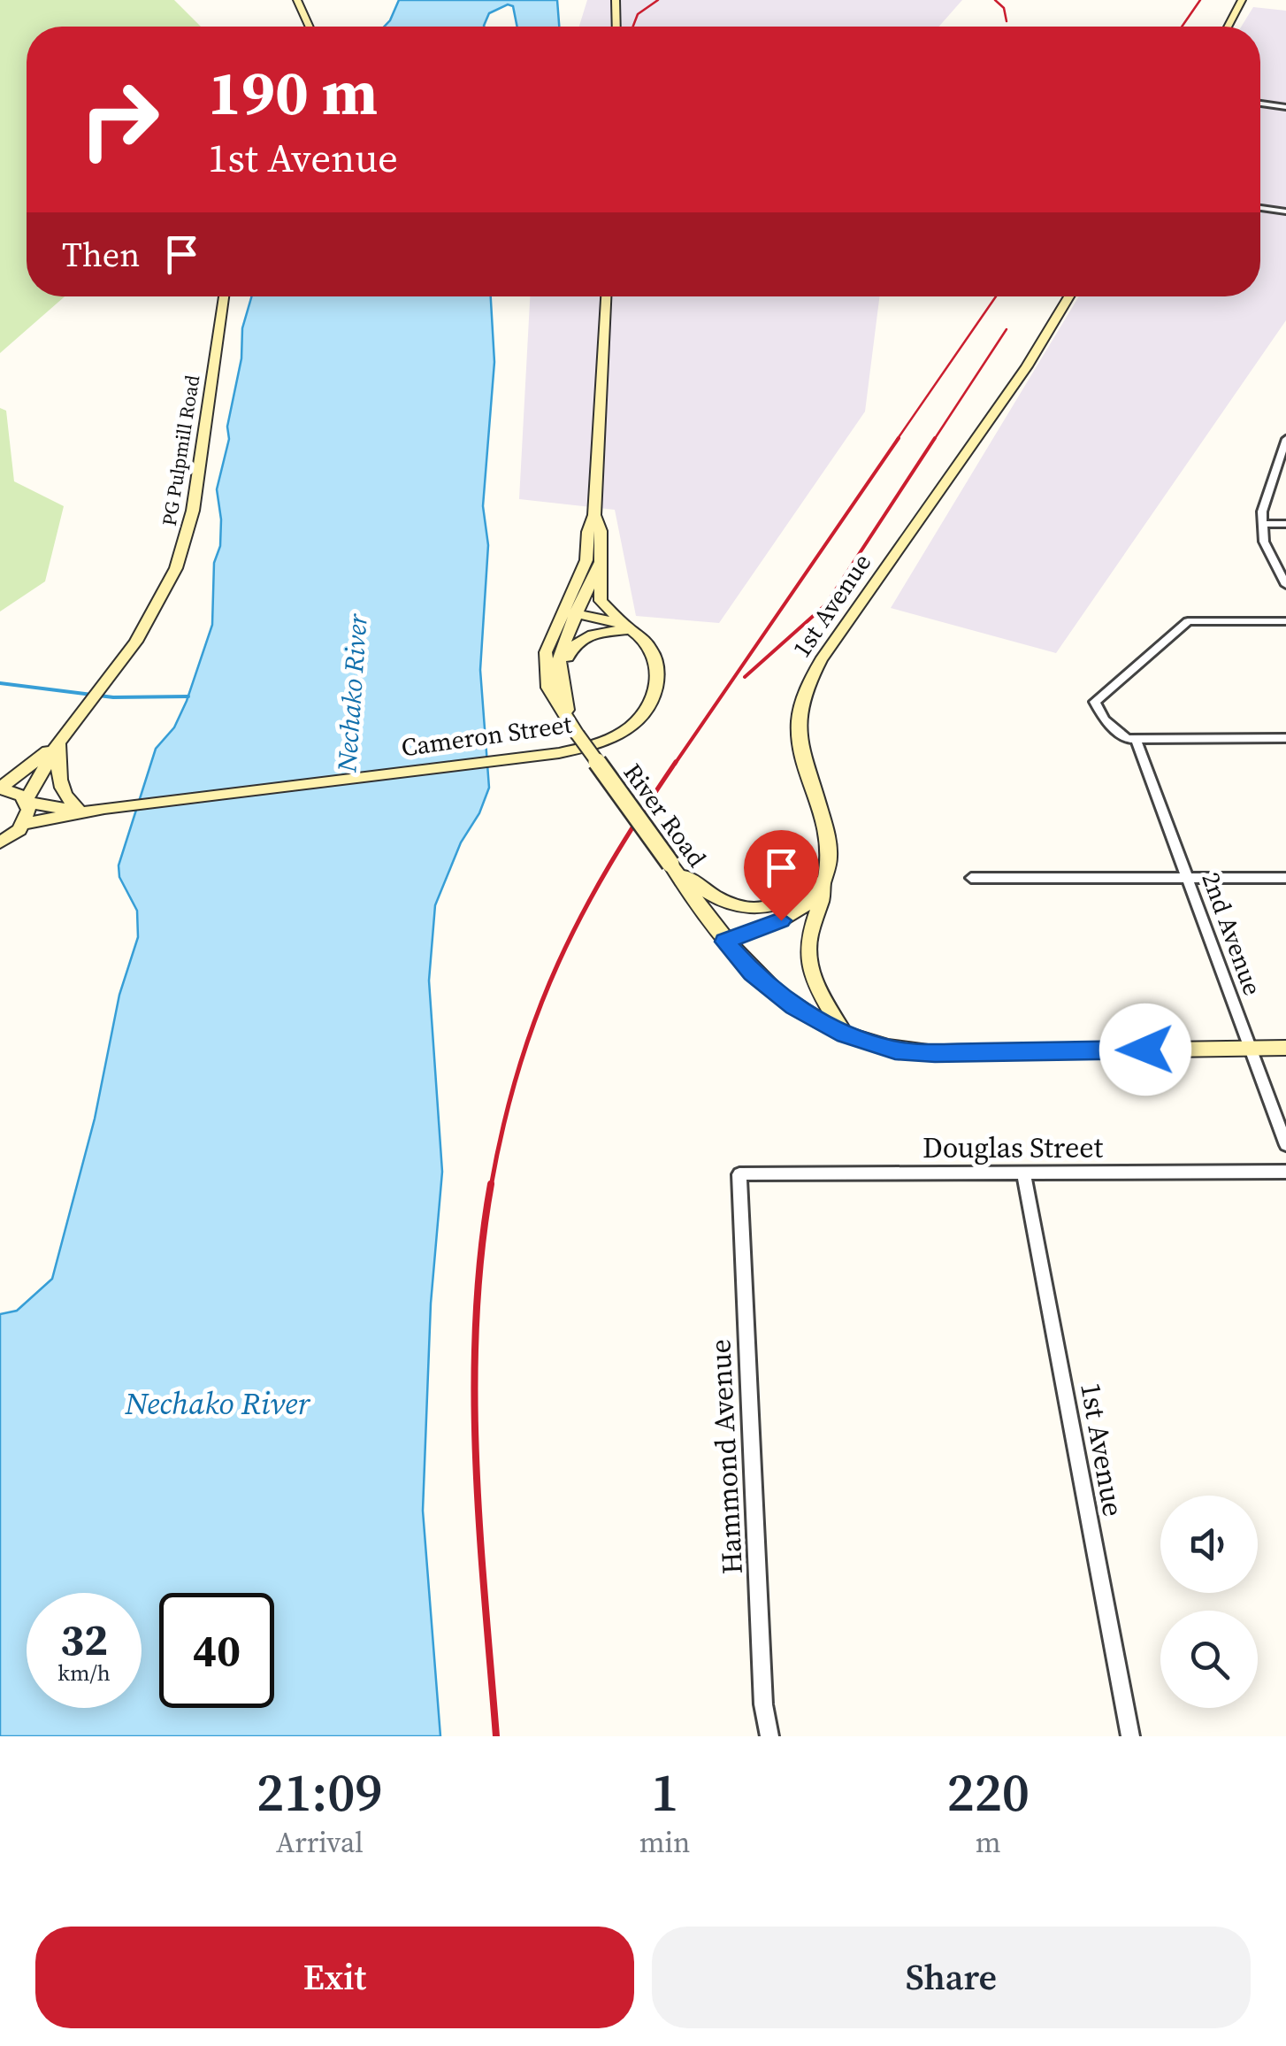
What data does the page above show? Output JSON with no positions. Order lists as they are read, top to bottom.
{
  "streets": {
    "main road": [
      "PG Pulpmill Road",
      "1st Avenue",
      "Cameron Street",
      "River Road"
    ],
    "street": ["2nd Avenue", "Douglas Street", "Hammond Avenue"]
  },
  "crossings": [
    ["1st Avenue", "River Road"],
    ["1st Avenue", "Douglas Street"],
    ["River Road", "2nd Avenue"],
    ["Douglas Street", "Hammond Avenue"]
  ],
  "water": ["Nechako River"],
  "page": {
    "turn": ["190 m", "1st Avenue"],
    "then": "Then",
    "speed": "32 km/h",
    "limit": "40",
    "eta": [
      "21:09",
      "Arrival",
      "1",
      "min",
      "220",
      "m"
    ],
    "buttons": ["Exit", "Share"]
  }
}
